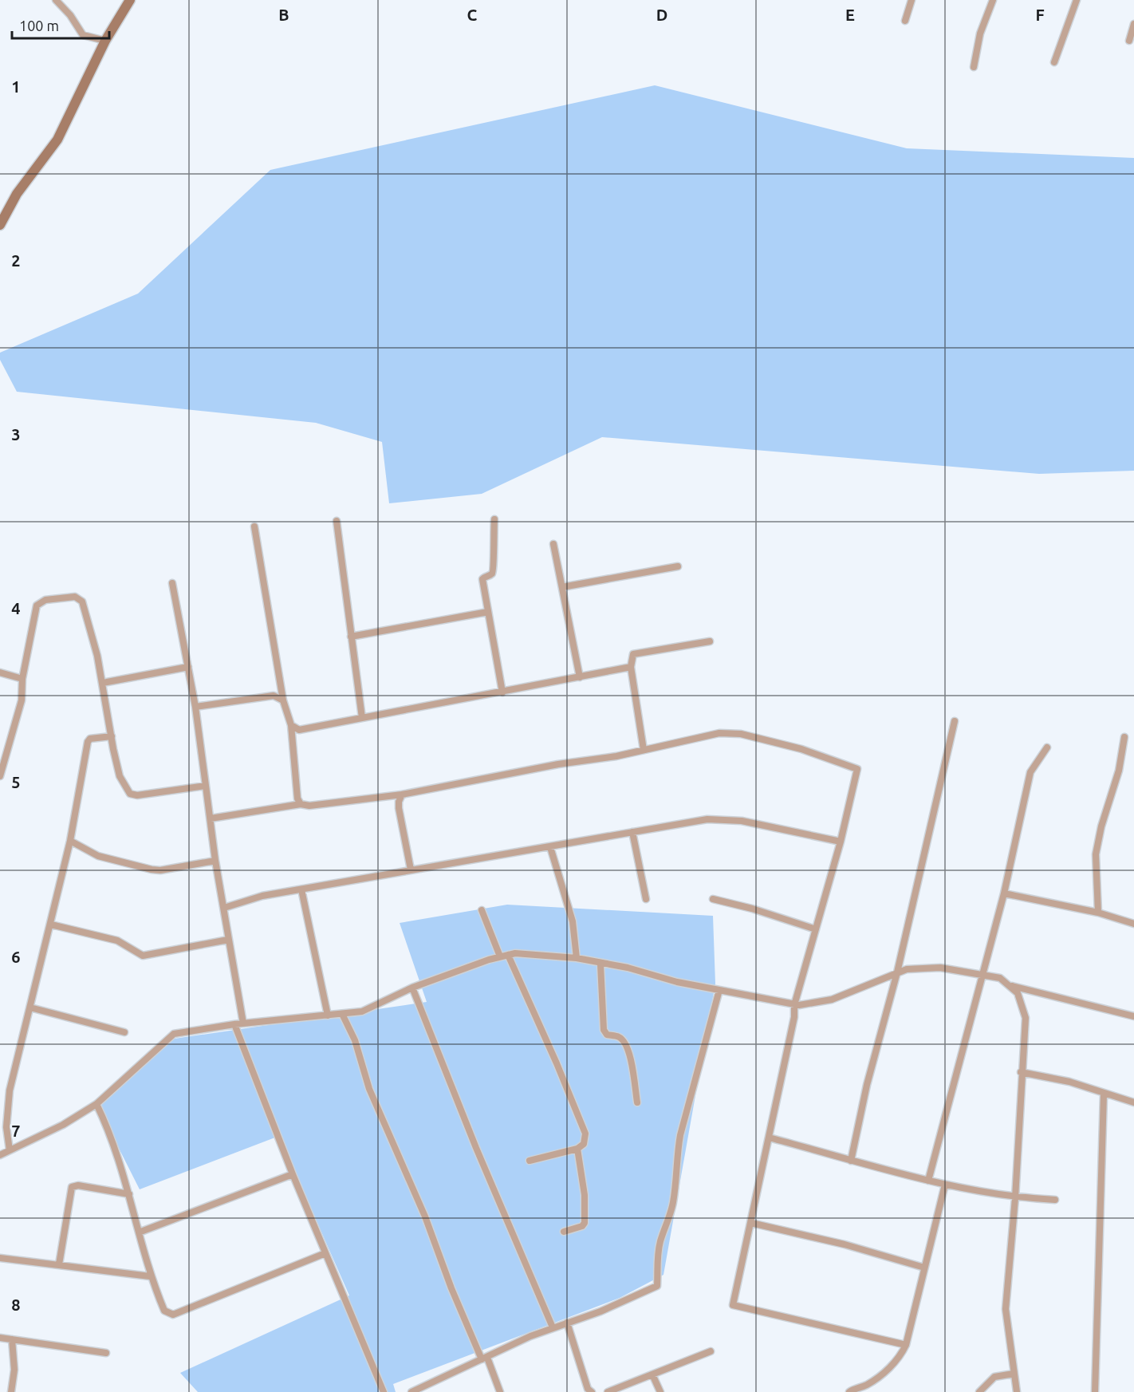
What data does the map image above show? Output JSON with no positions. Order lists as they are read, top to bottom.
{
  "scale_bar": "100 m",
  "grid": {
    "columns": [
      "B",
      "C",
      "D",
      "E",
      "F"
    ],
    "rows": [
      "1",
      "2",
      "3",
      "4",
      "5",
      "6",
      "7",
      "8"
    ]
  }
}
